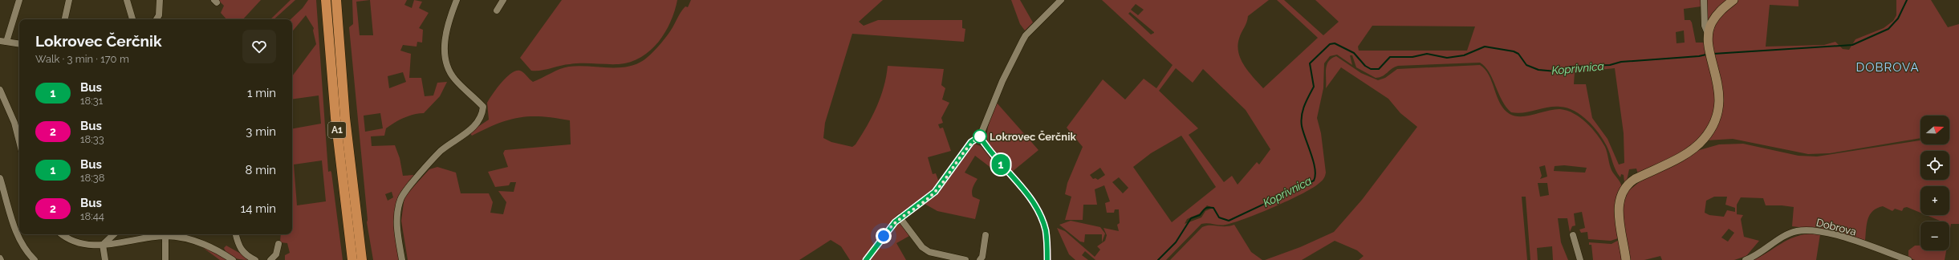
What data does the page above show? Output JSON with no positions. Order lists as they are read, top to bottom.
{
  "streets": {
    "highway": ["A1"],
    "street": ["Dobrova"]
  },
  "districts": ["DOBROVA"],
  "water": ["Koprivnica"],
  "places": ["Lokrovec Čerčnik"],
  "lines": ["bus line 1"],
  "north": "right",
  "page": {
    "on_map": "1",
    "heading": ["Lokrovec Čerčnik", "Walk · 3 min · 170 m"],
    "list": [
      {
        "mark": "1",
        "name": "Bus",
        "note": "18:31",
        "value": "1 min"
      },
      {
        "mark": "2",
        "name": "Bus",
        "note": "18:33",
        "value": "3 min"
      },
      {
        "mark": "1",
        "name": "Bus",
        "note": "18:38",
        "value": "8 min"
      },
      {
        "mark": "2",
        "name": "Bus",
        "note": "18:44",
        "value": "14 min"
      }
    ],
    "map_buttons": ["+", "−"]
  }
}
